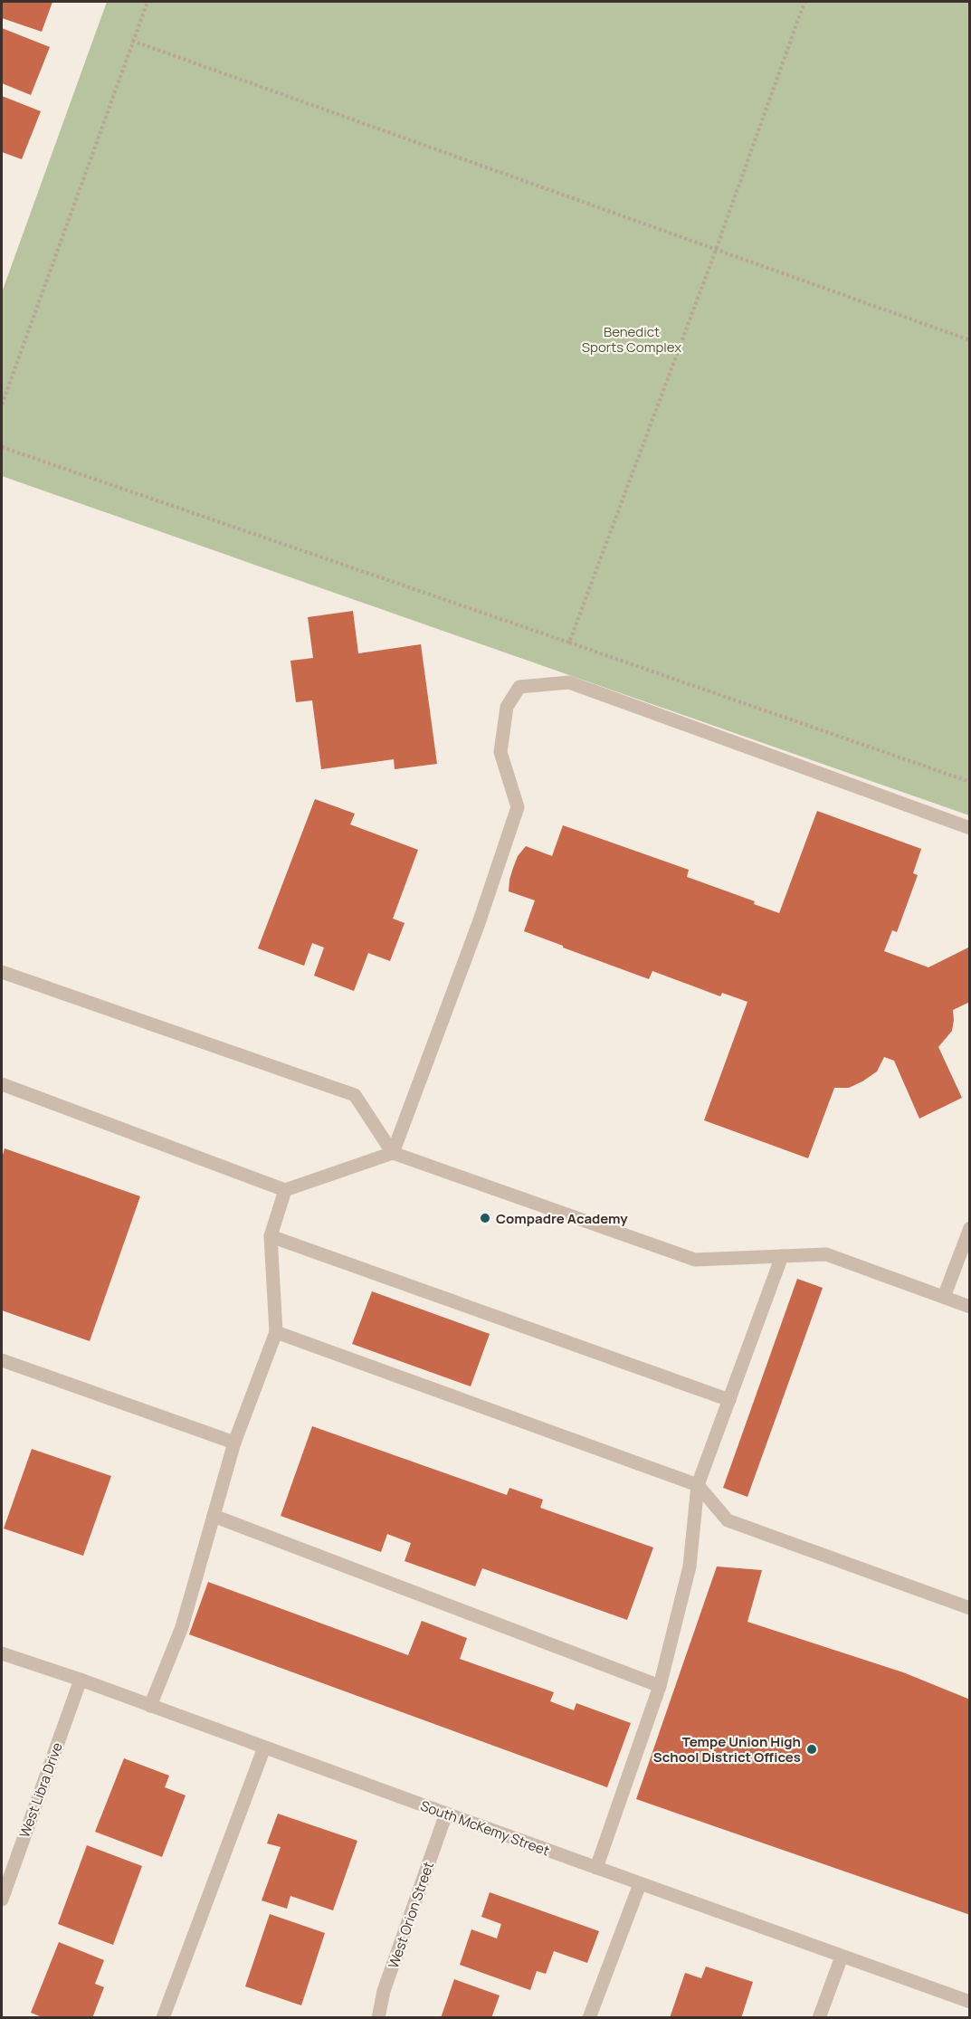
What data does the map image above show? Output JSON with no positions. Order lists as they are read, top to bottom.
{
  "streets": {
    "street": ["West Libra Drive", "South McKemy Street", "West Orion Street"]
  },
  "crossings": [
    ["West Libra Drive", "South McKemy Street"],
    ["South McKemy Street", "West Orion Street"]
  ],
  "parks": ["Benedict Sports Complex"],
  "places": ["Compadre Academy", "Tempe Union High School District Offices"]
}
